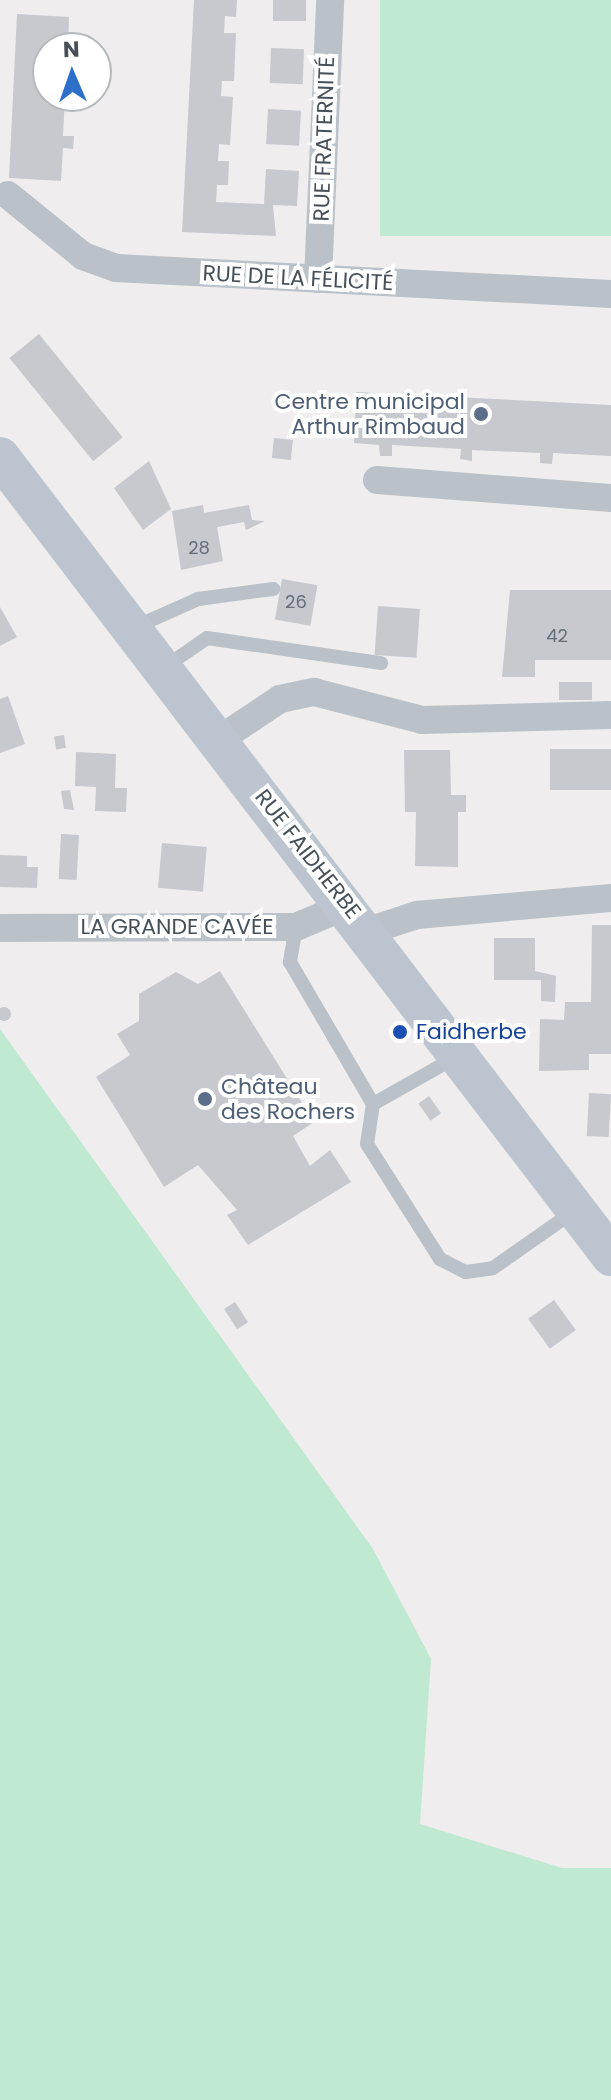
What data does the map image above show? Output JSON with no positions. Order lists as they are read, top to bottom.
{
  "streets": {
    "main road": ["RUE FAIDHERBE"],
    "street": ["RUE FRATERNITÉ", "RUE DE LA FÉLICITÉ", "LA GRANDE CAVÉE"]
  },
  "crossings": [
    ["RUE FRATERNITÉ", "RUE DE LA FÉLICITÉ"],
    ["RUE FAIDHERBE", "LA GRANDE CAVÉE"]
  ],
  "places": ["Centre municipal Arthur Rimbaud", "Faidherbe", "Château des Rochers"],
  "house_numbers": ["28", "26", "42"],
  "north": "top"
}
